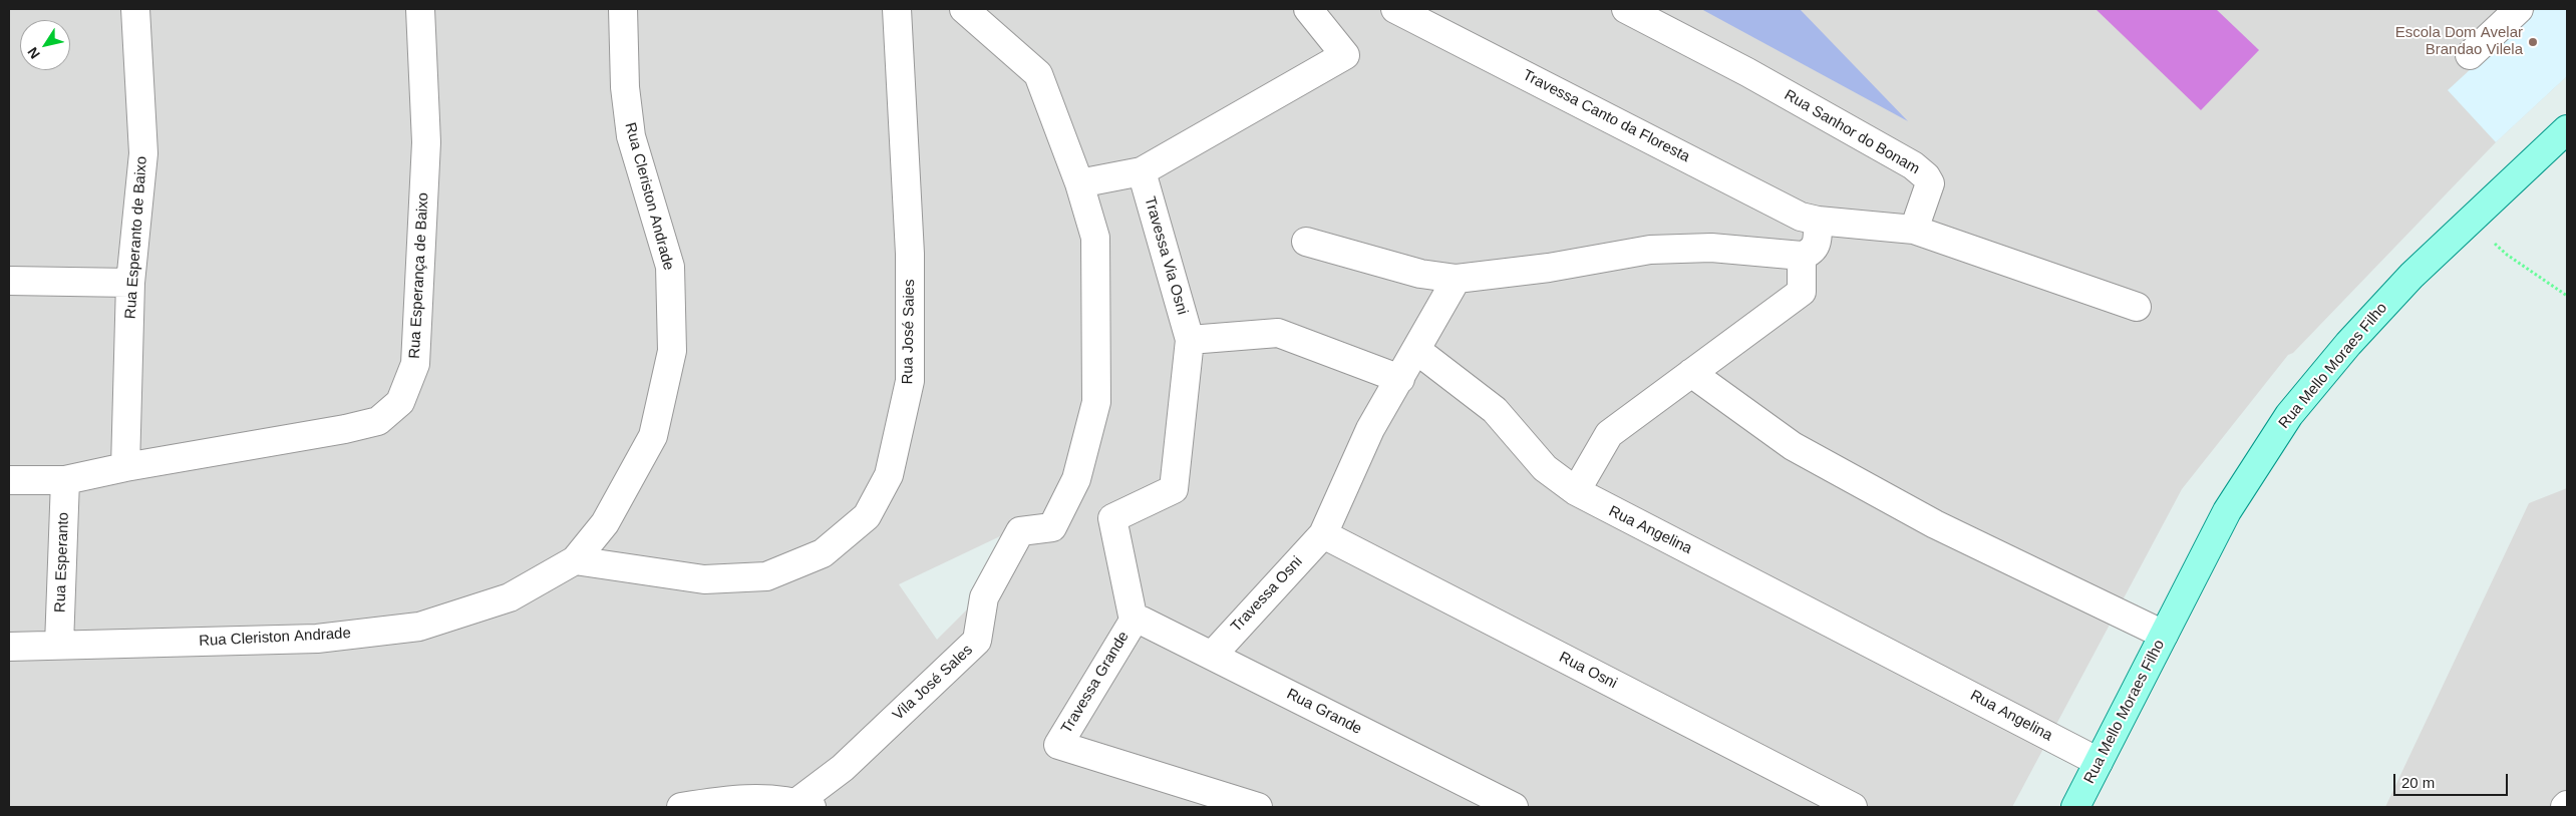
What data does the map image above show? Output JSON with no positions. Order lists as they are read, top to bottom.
{
  "streets": {
    "main road": ["Rua Mello Moraes Filho"],
    "street": [
      "Travessa Canto da Floresta",
      "Rua Sanhor do Bonam",
      "Rua Cleriston Andrade",
      "Rua Esperanto de Baixo",
      "Travessa Via Osni",
      "Rua Esperança de Baixo",
      "Rua José Saies",
      "Rua Angelina",
      "Rua Esperanto",
      "Travessa Osni",
      "Rua Osni",
      "Vila José Sales",
      "Travessa Grande",
      "Rua Grande"
    ]
  },
  "crossings": [
    ["Travessa Canto da Floresta", "Rua Sanhor do Bonam"],
    ["Rua Cleriston Andrade", "Rua José Saies"],
    ["Rua Cleriston Andrade", "Rua Esperanto"],
    ["Rua Esperanto de Baixo", "Rua Esperança de Baixo"],
    ["Rua Esperança de Baixo", "Rua Esperanto"],
    ["Rua Mello Moraes Filho", "Rua Angelina"],
    ["Travessa Osni", "Rua Osni"],
    ["Travessa Osni", "Rua Grande"],
    ["Travessa Grande", "Rua Grande"]
  ],
  "places": ["Escola Dom Avelar Brandao Vilela"],
  "scale_bar": "20 m",
  "north": "bottom left"
}
